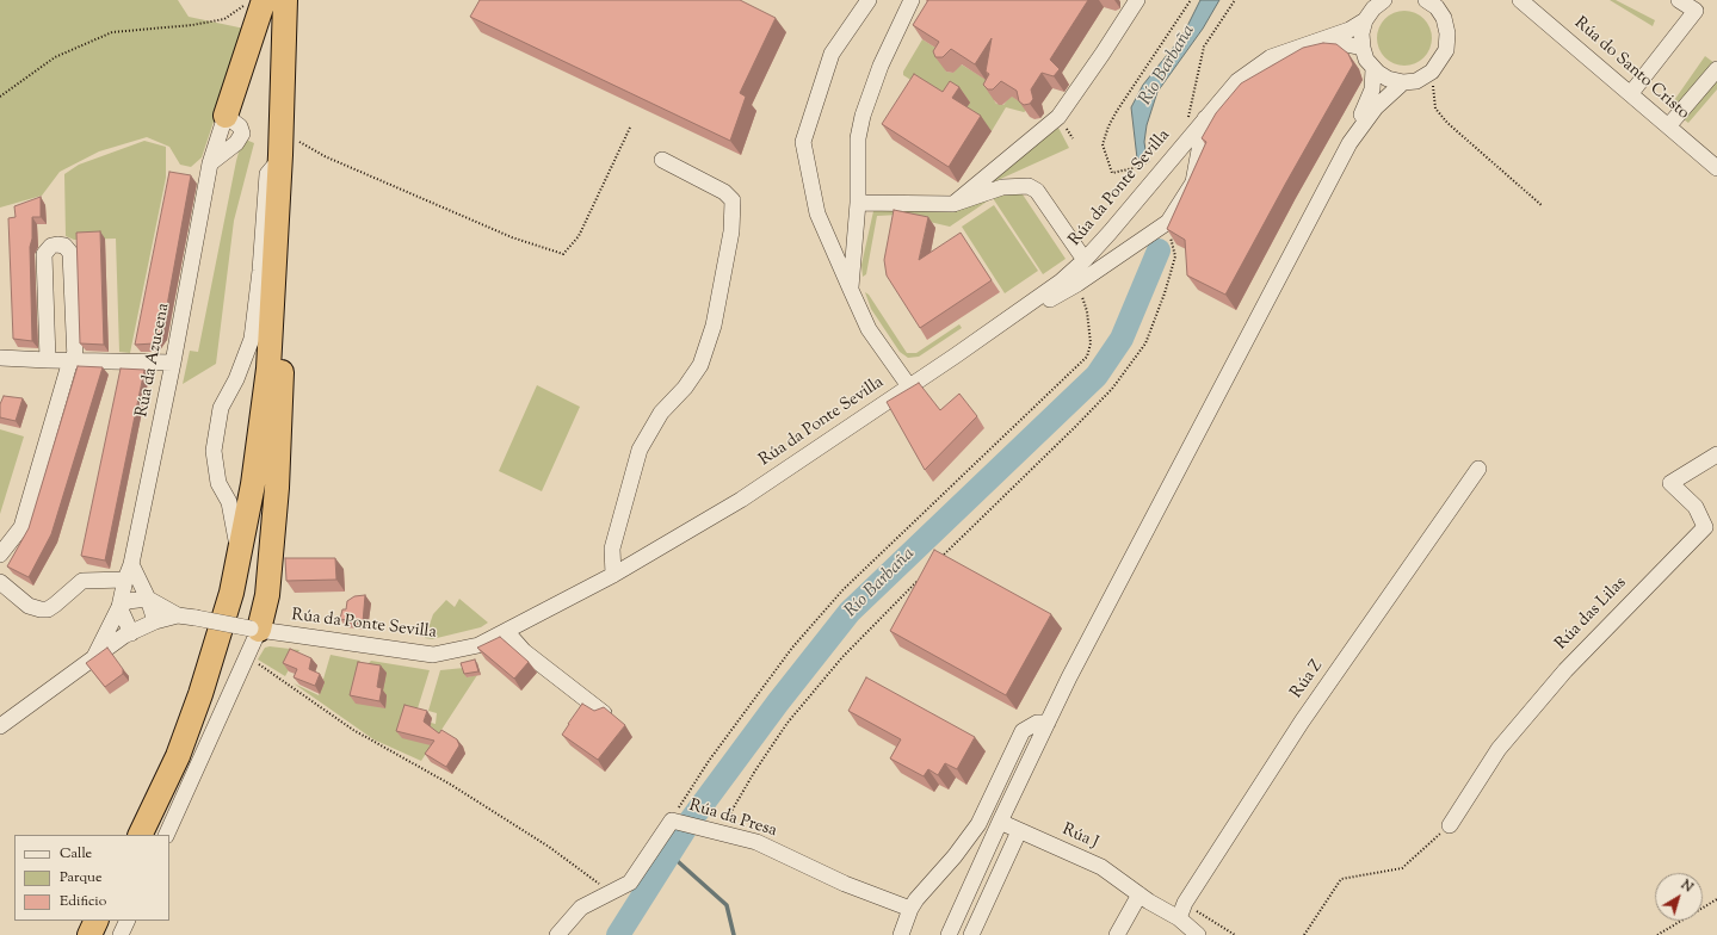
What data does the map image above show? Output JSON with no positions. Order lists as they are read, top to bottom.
{
  "streets": {
    "street": [
      "Rúa do Santo Cristo",
      "Rúa da Ponte Sevilla",
      "Rúa da Azucena",
      "Rúa das Lilas",
      "Rúa Z",
      "Rúa da Presa",
      "Rúa J"
    ]
  },
  "crossings": [
    ["Rúa Z", "Rúa J"]
  ],
  "water": ["Río Barbaña"],
  "legend": ["Calle", "Parque", "Edificio"],
  "north": "top right"
}
